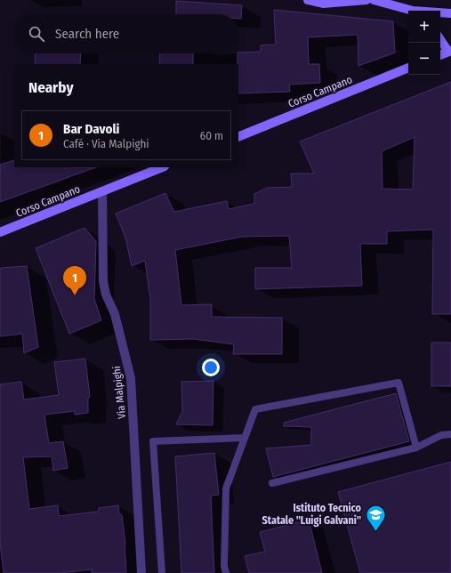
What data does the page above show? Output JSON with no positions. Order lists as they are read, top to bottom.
{
  "streets": {
    "main road": ["Corso Campano"],
    "street": ["Via Malpighi"]
  },
  "crossings": [
    ["Corso Campano", "Via Malpighi"]
  ],
  "places": {
    "school or university": ["Istituto Tecnico Statale \"Luigi Galvani\""]
  },
  "page": {
    "map_buttons": ["+", "−"],
    "search": "Search here",
    "heading": "Nearby",
    "list": [
      {
        "mark": "1",
        "name": "Bar Davoli",
        "note": "Café · Via Malpighi",
        "value": "60 m"
      }
    ],
    "pins": "1"
  }
}
